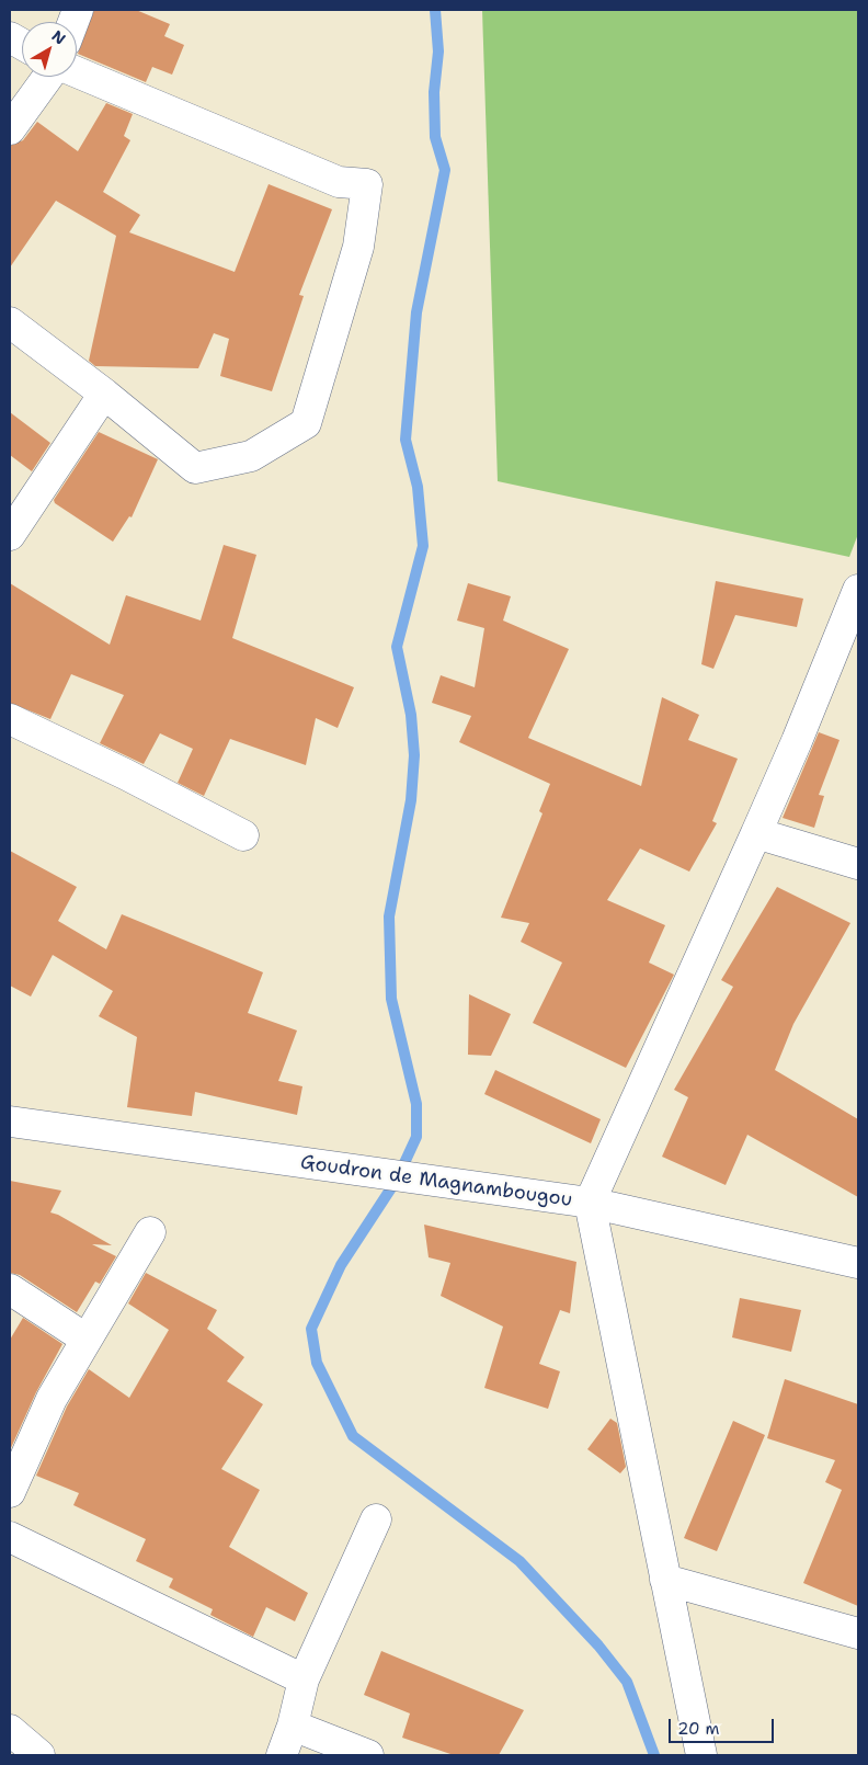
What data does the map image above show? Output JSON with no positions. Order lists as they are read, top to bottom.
{
  "streets": {
    "street": ["Goudron de Magnambougou"]
  },
  "scale_bar": "20 m",
  "north": "top right"
}
